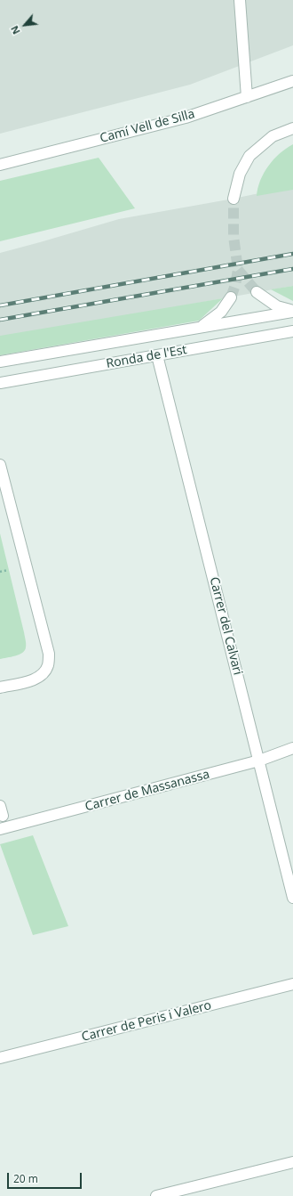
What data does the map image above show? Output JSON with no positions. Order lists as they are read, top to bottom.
{
  "streets": {
    "street": [
      "Camí Vell de Silla",
      "Ronda de l'Est",
      "Carrer del Calvari",
      "Carrer de Massanassa",
      "Carrer de Peris i Valero"
    ]
  },
  "crossings": [
    ["Ronda de l'Est", "Carrer del Calvari"],
    ["Carrer del Calvari", "Carrer de Massanassa"]
  ],
  "scale_bar": "20 m",
  "north": "bottom left"
}
